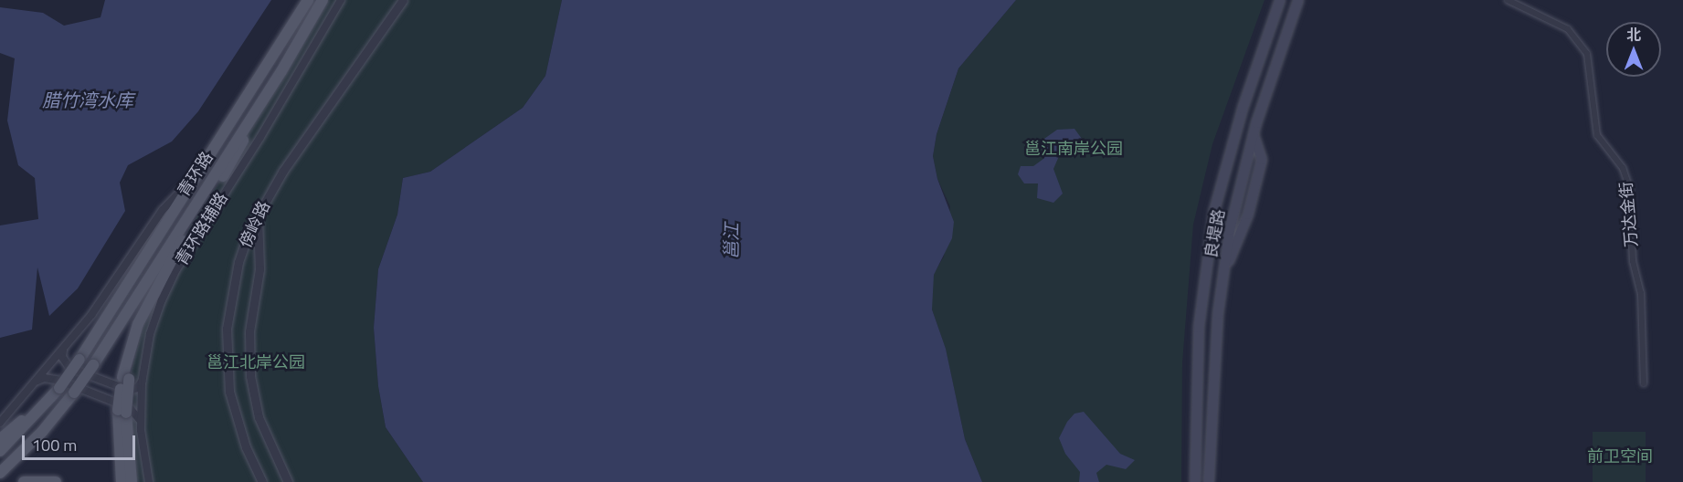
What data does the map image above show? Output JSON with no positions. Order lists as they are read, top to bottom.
{
  "streets": {
    "main road": ["青环路", "良堤路"],
    "street": ["万达金街", "傍岭路", "青环路辅路"]
  },
  "crossings": [
    ["青环路", "青环路辅路"]
  ],
  "water": ["腊竹湾水库", "邕江"],
  "parks": ["邕江南岸公园", "邕江北岸公园", "前卫空间"],
  "scale_bar": "100 m",
  "north": "top"
}
